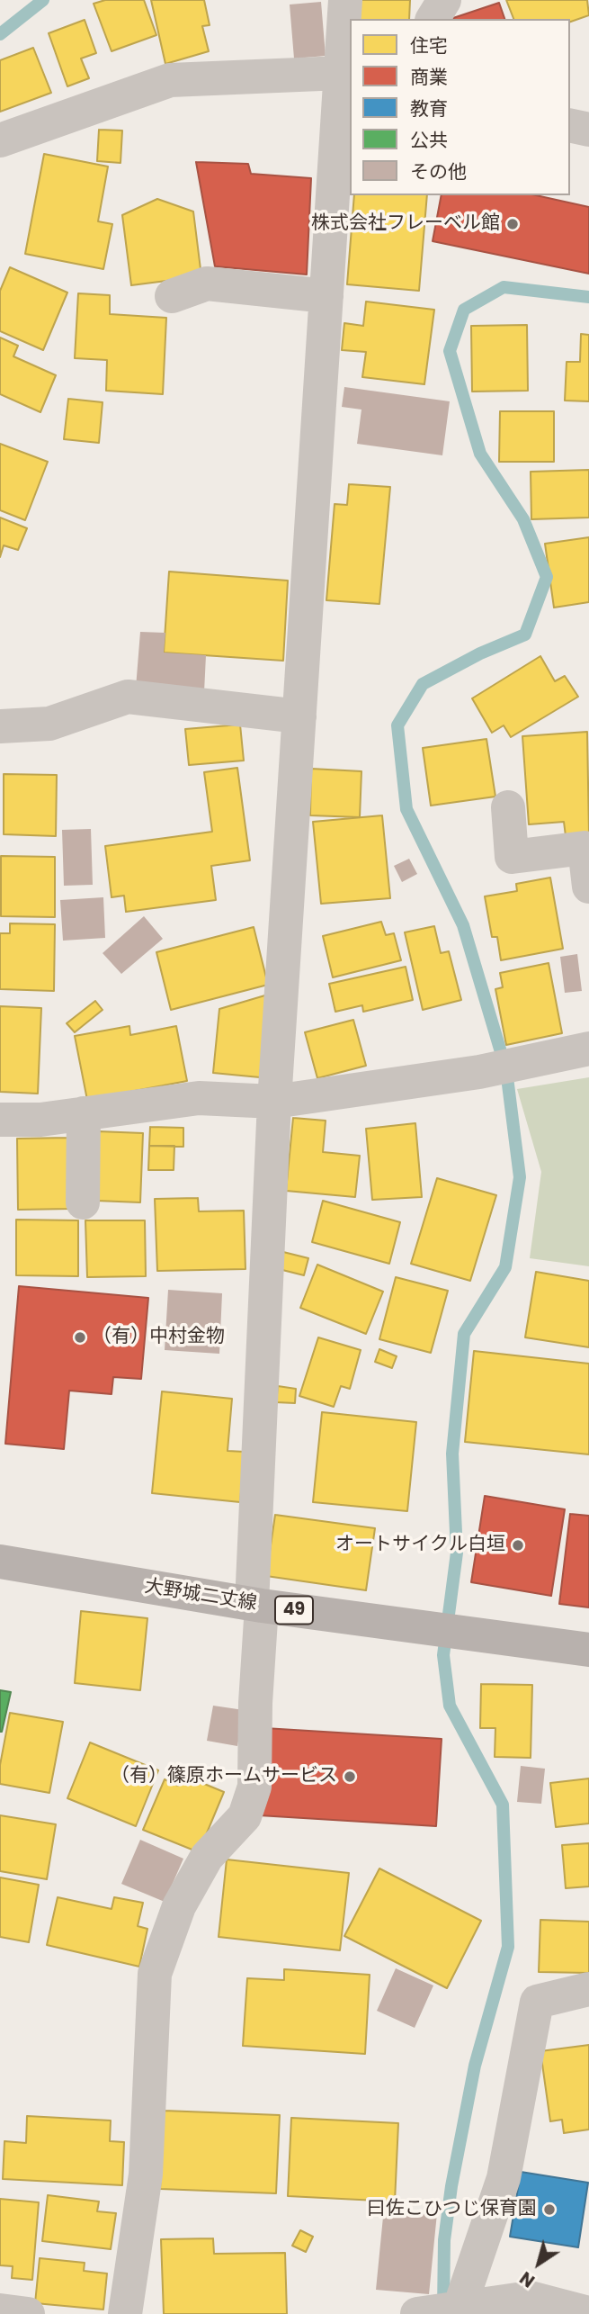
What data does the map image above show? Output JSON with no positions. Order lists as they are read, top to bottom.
{
  "streets": {
    "main road": ["大野城二丈線", "49"]
  },
  "places": [
    "株式会社フレーベル館",
    "（有）中村金物",
    "オートサイクル白垣",
    "（有）篠原ホームサービス",
    "曰佐こひつじ保育園"
  ],
  "legend": [
    "住宅",
    "商業",
    "教育",
    "公共",
    "その他"
  ],
  "north": "bottom left"
}
